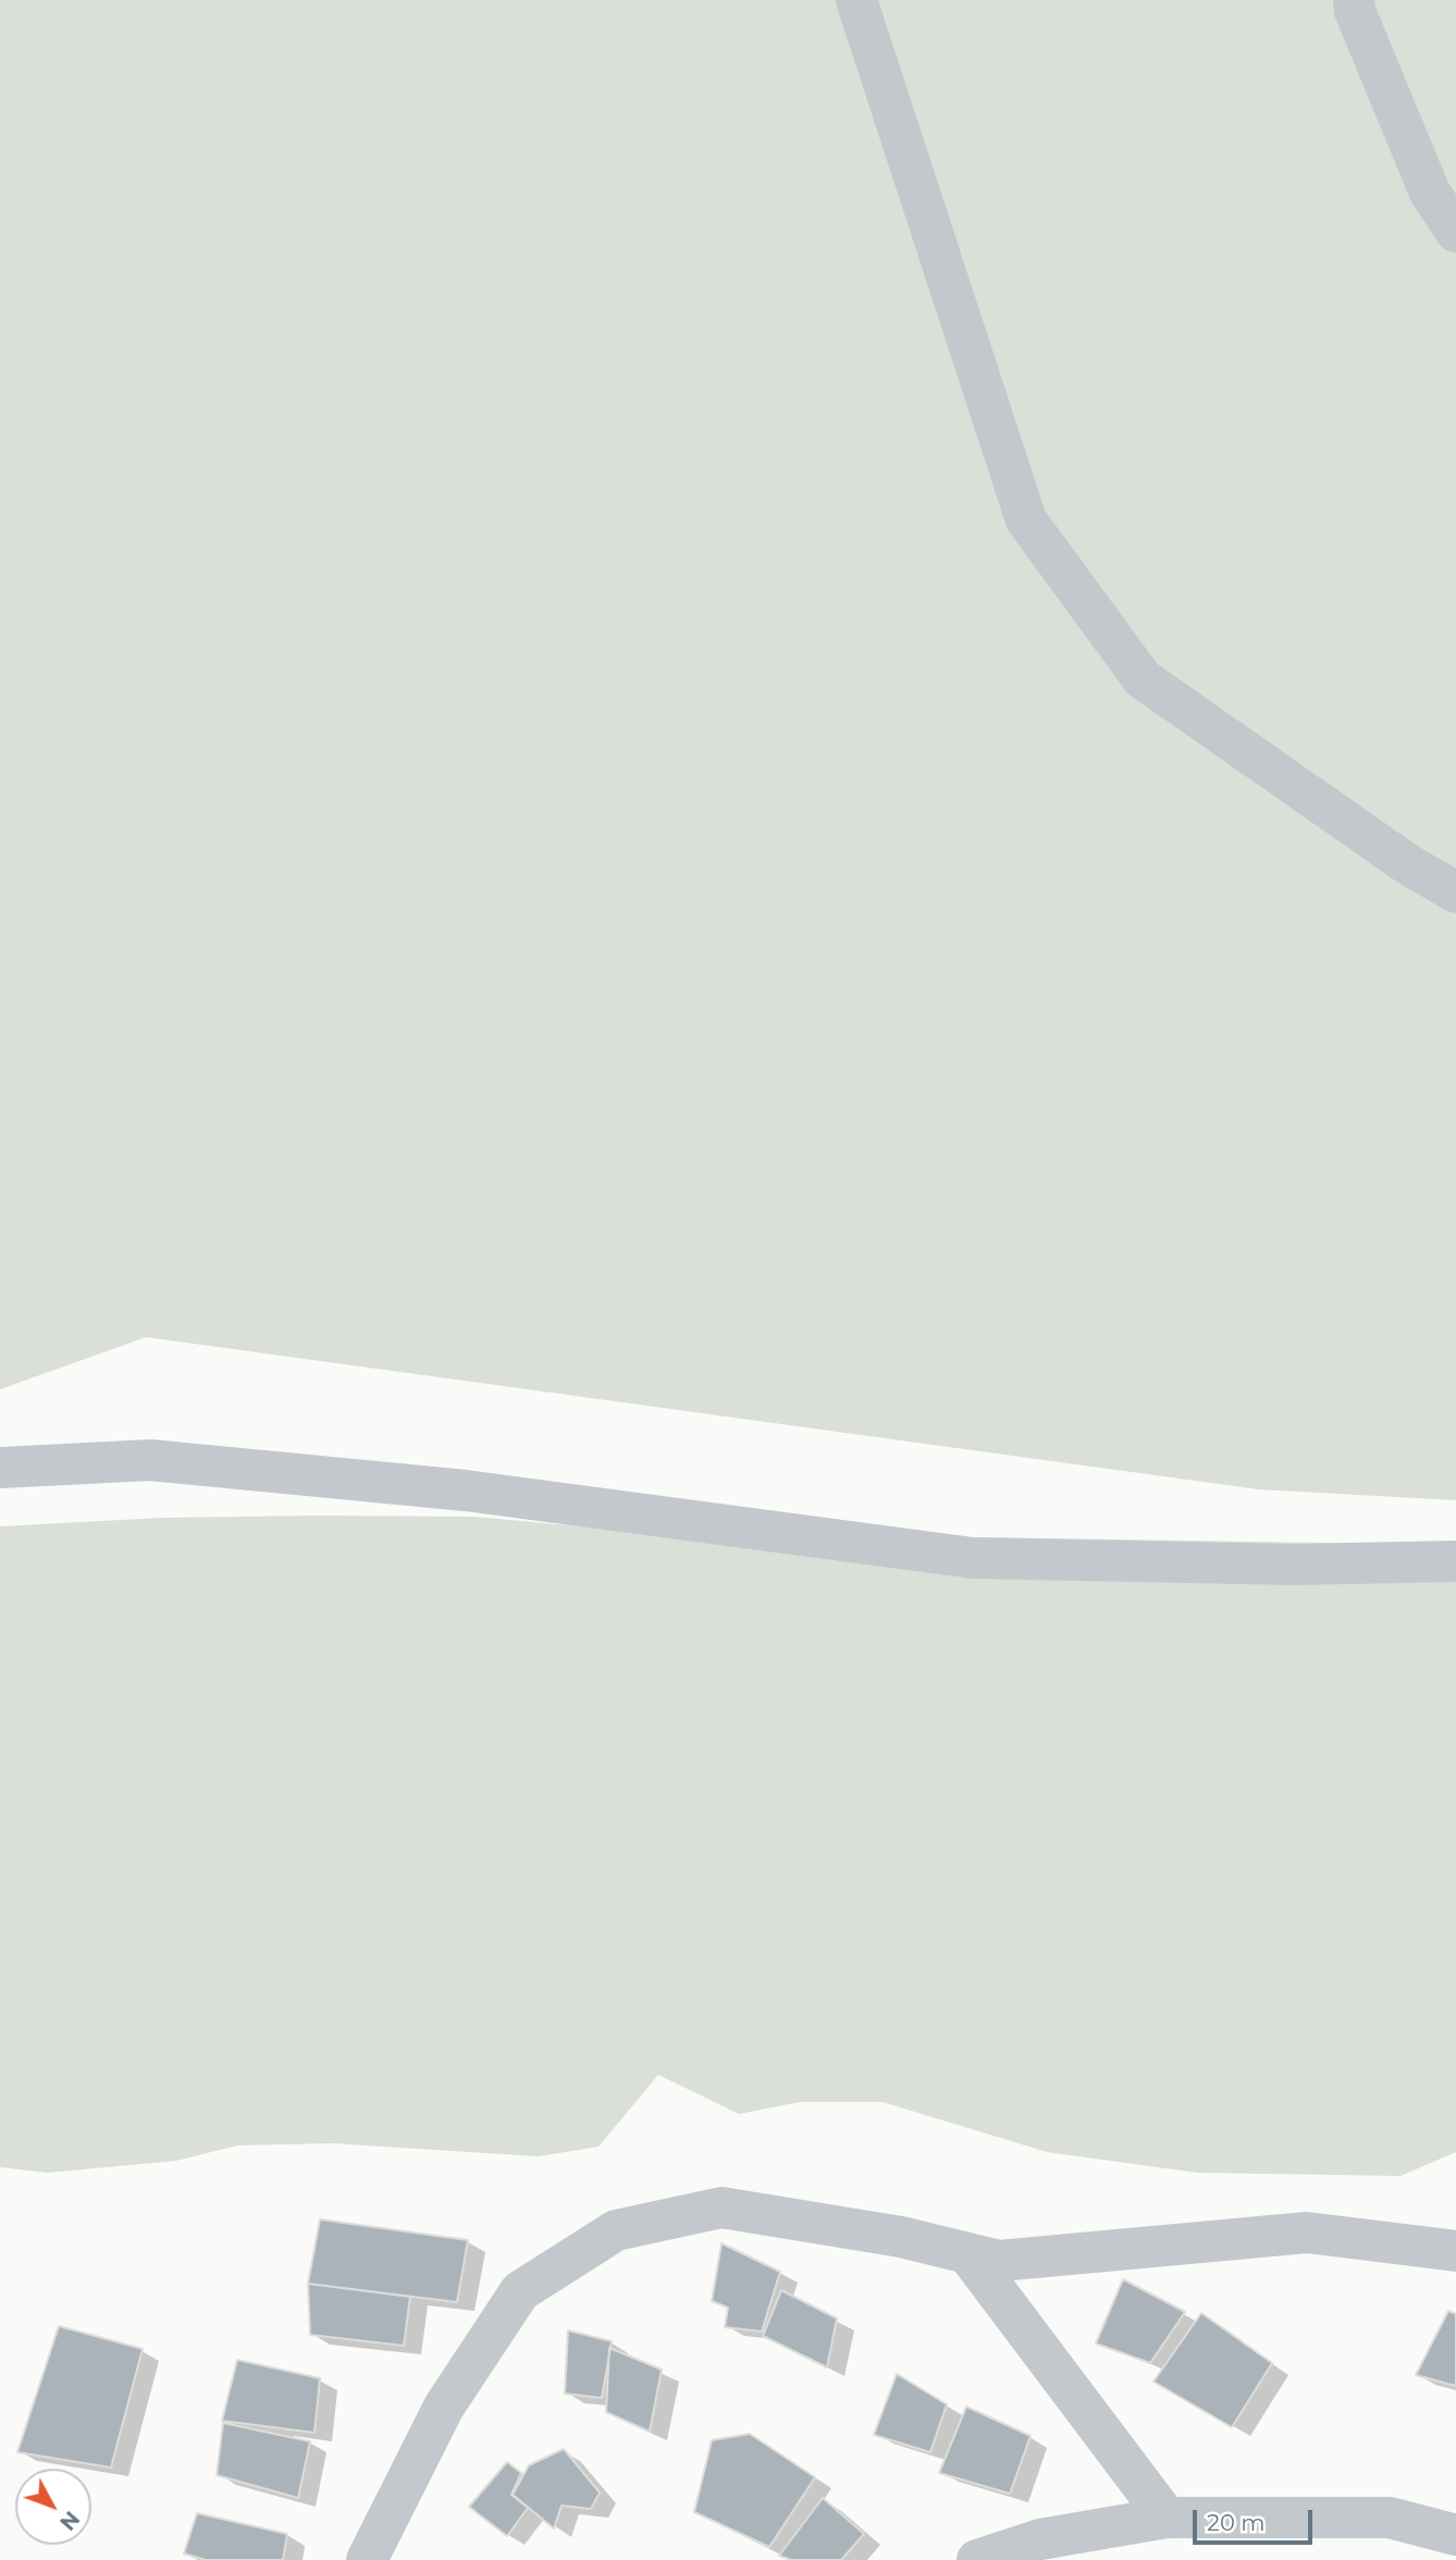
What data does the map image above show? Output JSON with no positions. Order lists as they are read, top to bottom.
{
  "scale_bar": "20 m",
  "north": "bottom right"
}
